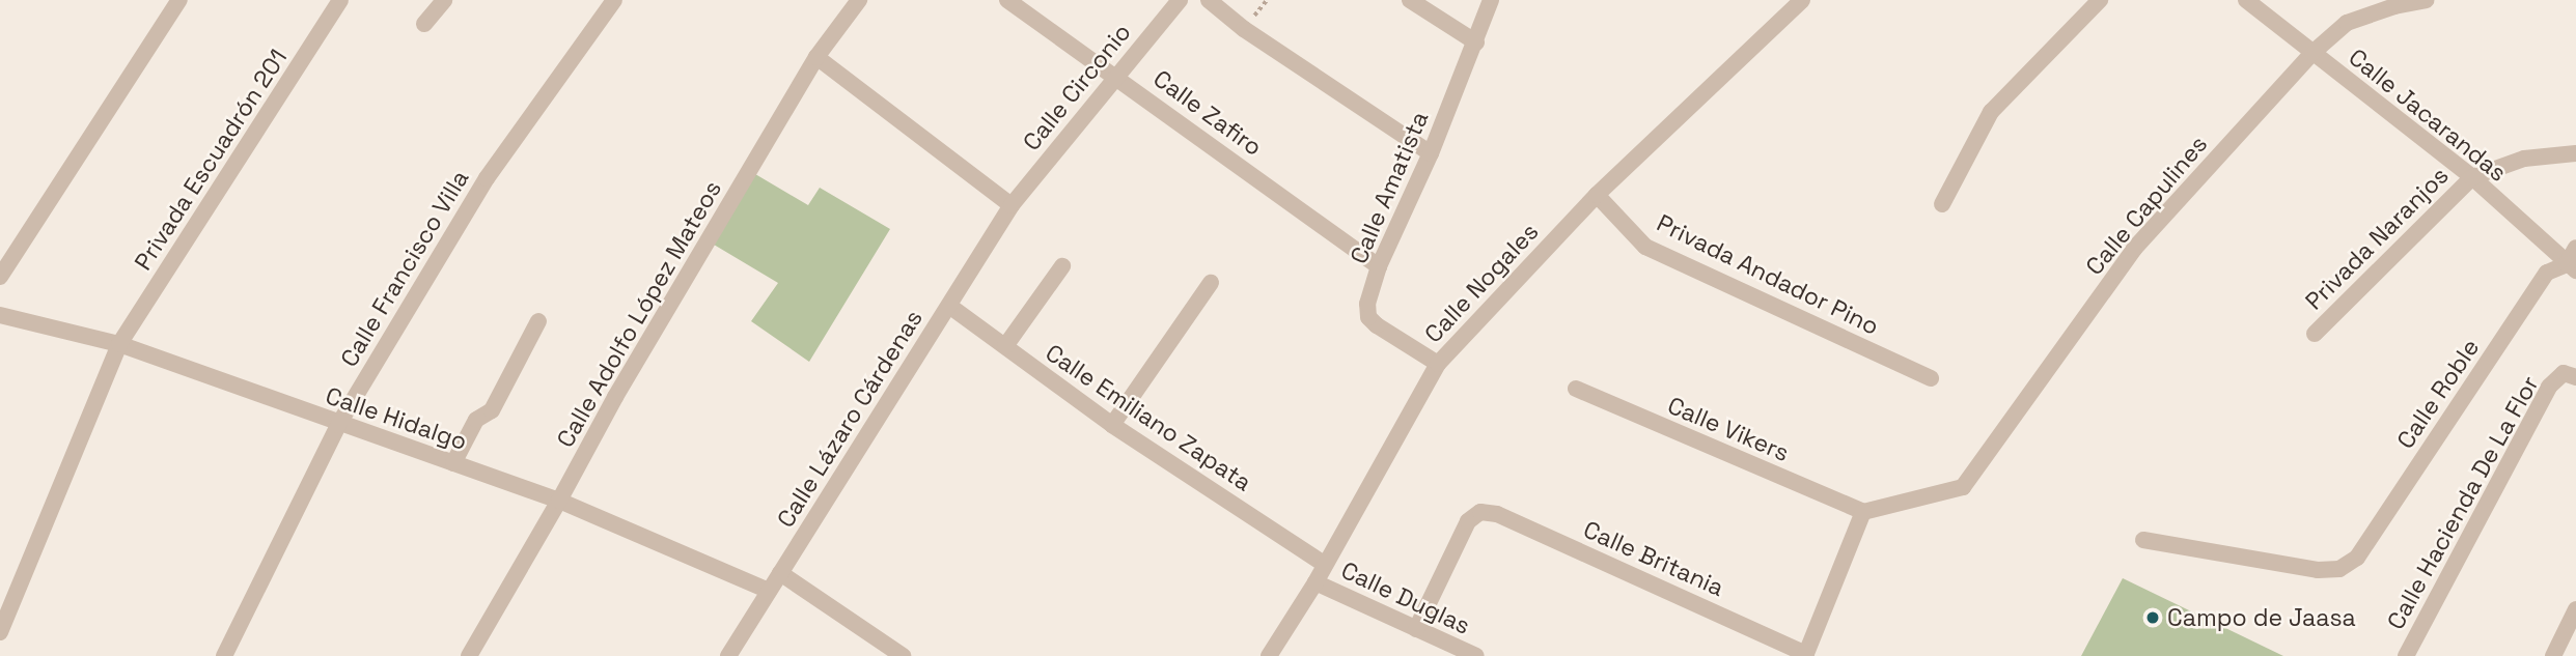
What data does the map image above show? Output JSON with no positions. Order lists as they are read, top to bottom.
{
  "streets": {
    "street": [
      "Calle Circonio",
      "Calle Zafiro",
      "Calle Jacarandas",
      "Privada Escuadrón 201",
      "Calle Amatista",
      "Calle Capulines",
      "Privada Naranjos",
      "Calle Francisco Villa",
      "Privada Andador Pino",
      "Calle Nogales",
      "Calle Adolfo López Mateos",
      "Calle Roble",
      "Calle Emiliano Zapata",
      "Calle Hidalgo",
      "Calle Lázaro Cárdenas",
      "Calle Vikers",
      "Calle Hacienda De La Flor",
      "Calle Britania",
      "Calle Duglas"
    ]
  },
  "crossings": [
    ["Calle Circonio", "Calle Zafiro"],
    ["Calle Circonio", "Calle Lázaro Cárdenas"],
    ["Calle Zafiro", "Calle Amatista"],
    ["Calle Jacarandas", "Calle Capulines"],
    ["Calle Jacarandas", "Privada Naranjos"],
    ["Calle Jacarandas", "Calle Roble"],
    ["Privada Escuadrón 201", "Calle Hidalgo"],
    ["Calle Amatista", "Calle Nogales"],
    ["Calle Capulines", "Calle Vikers"],
    ["Calle Francisco Villa", "Calle Hidalgo"],
    ["Privada Andador Pino", "Calle Nogales"],
    ["Calle Nogales", "Calle Emiliano Zapata"],
    ["Calle Nogales", "Calle Duglas"],
    ["Calle Adolfo López Mateos", "Calle Hidalgo"],
    ["Calle Emiliano Zapata", "Calle Lázaro Cárdenas"],
    ["Calle Hidalgo", "Calle Lázaro Cárdenas"],
    ["Calle Britania", "Calle Duglas"]
  ],
  "places": ["Campo de Jaasa"]
}
